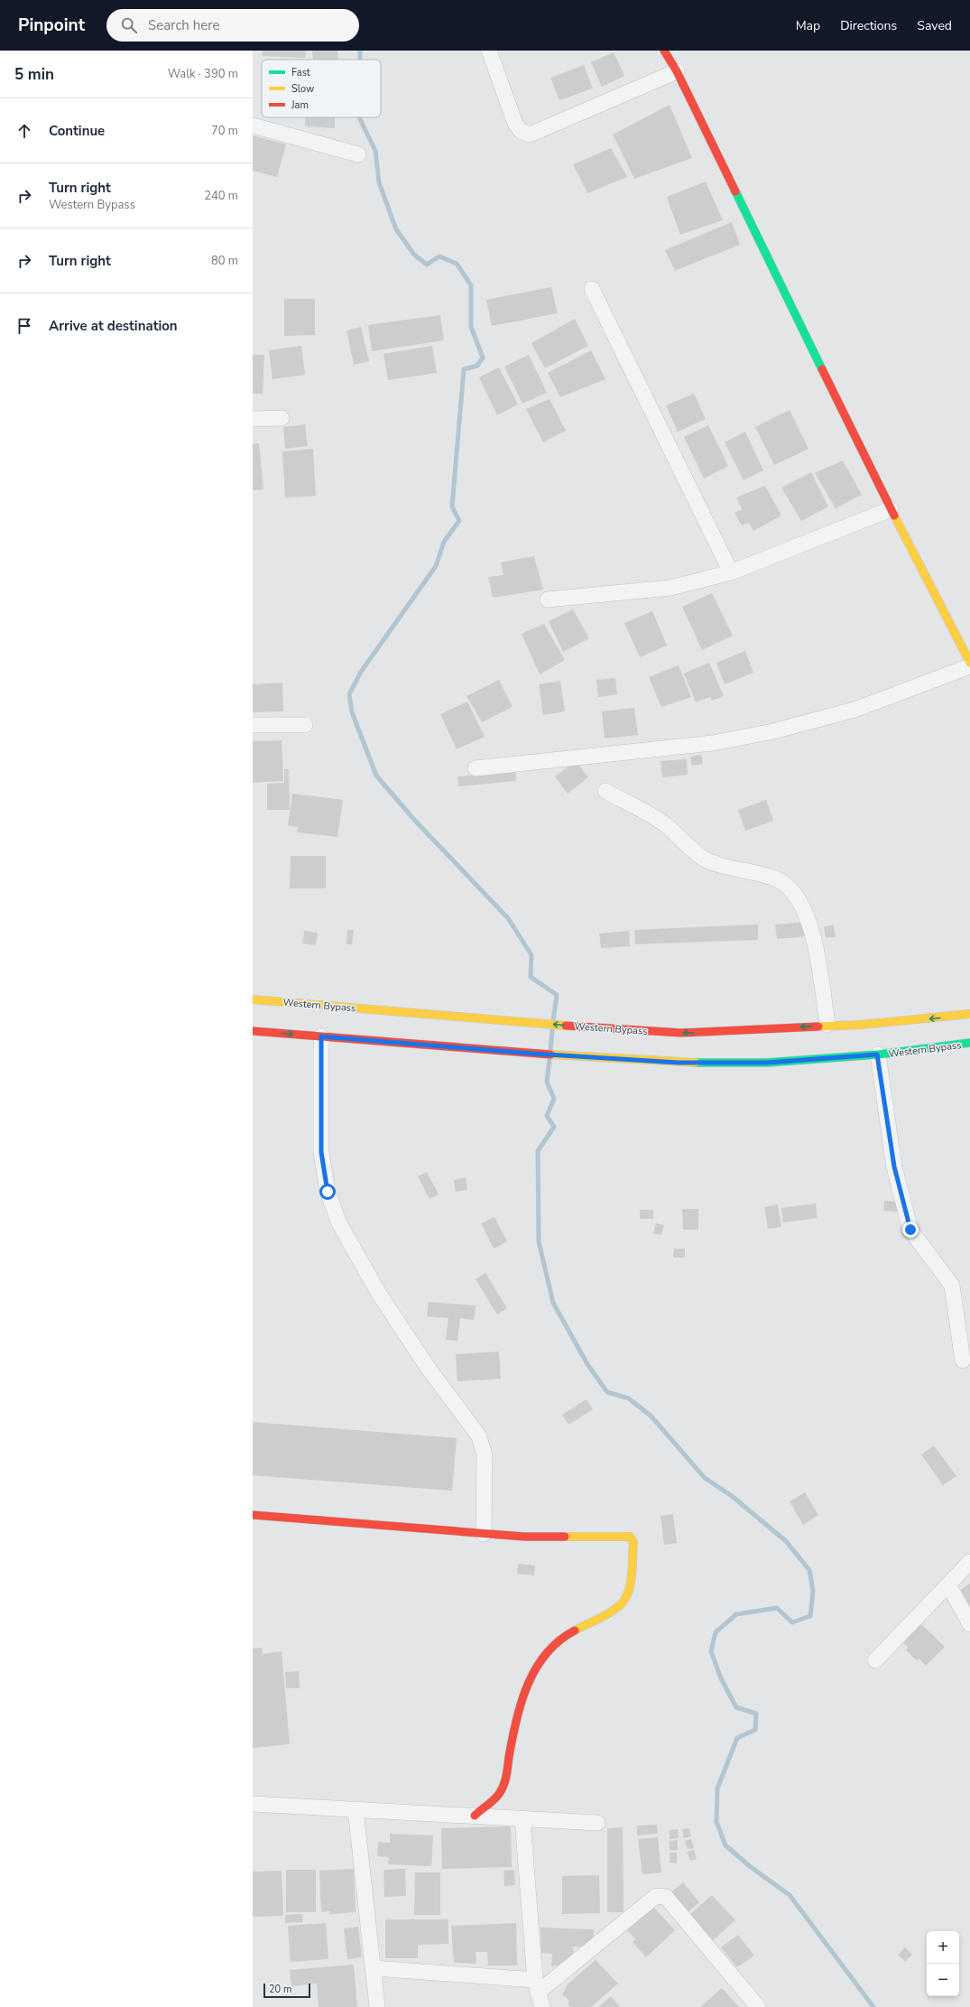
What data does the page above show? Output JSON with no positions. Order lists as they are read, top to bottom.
{
  "streets": {
    "main road": ["Western Bypass"]
  },
  "legend": ["Fast", "Slow", "Jam"],
  "scale_bar": "20 m",
  "page": {
    "header": "Pinpoint",
    "search": "Search here",
    "nav": ["Map", "Directions", "Saved"],
    "heading": ["5 min", "Walk · 390 m"],
    "list": [
      ["Continue", "70 m"],
      ["Turn right", "Western Bypass", "240 m"],
      ["Turn right", "80 m"],
      "Arrive at destination"
    ],
    "map_buttons": ["+", "−"],
    "scale": "20 m"
  }
}
